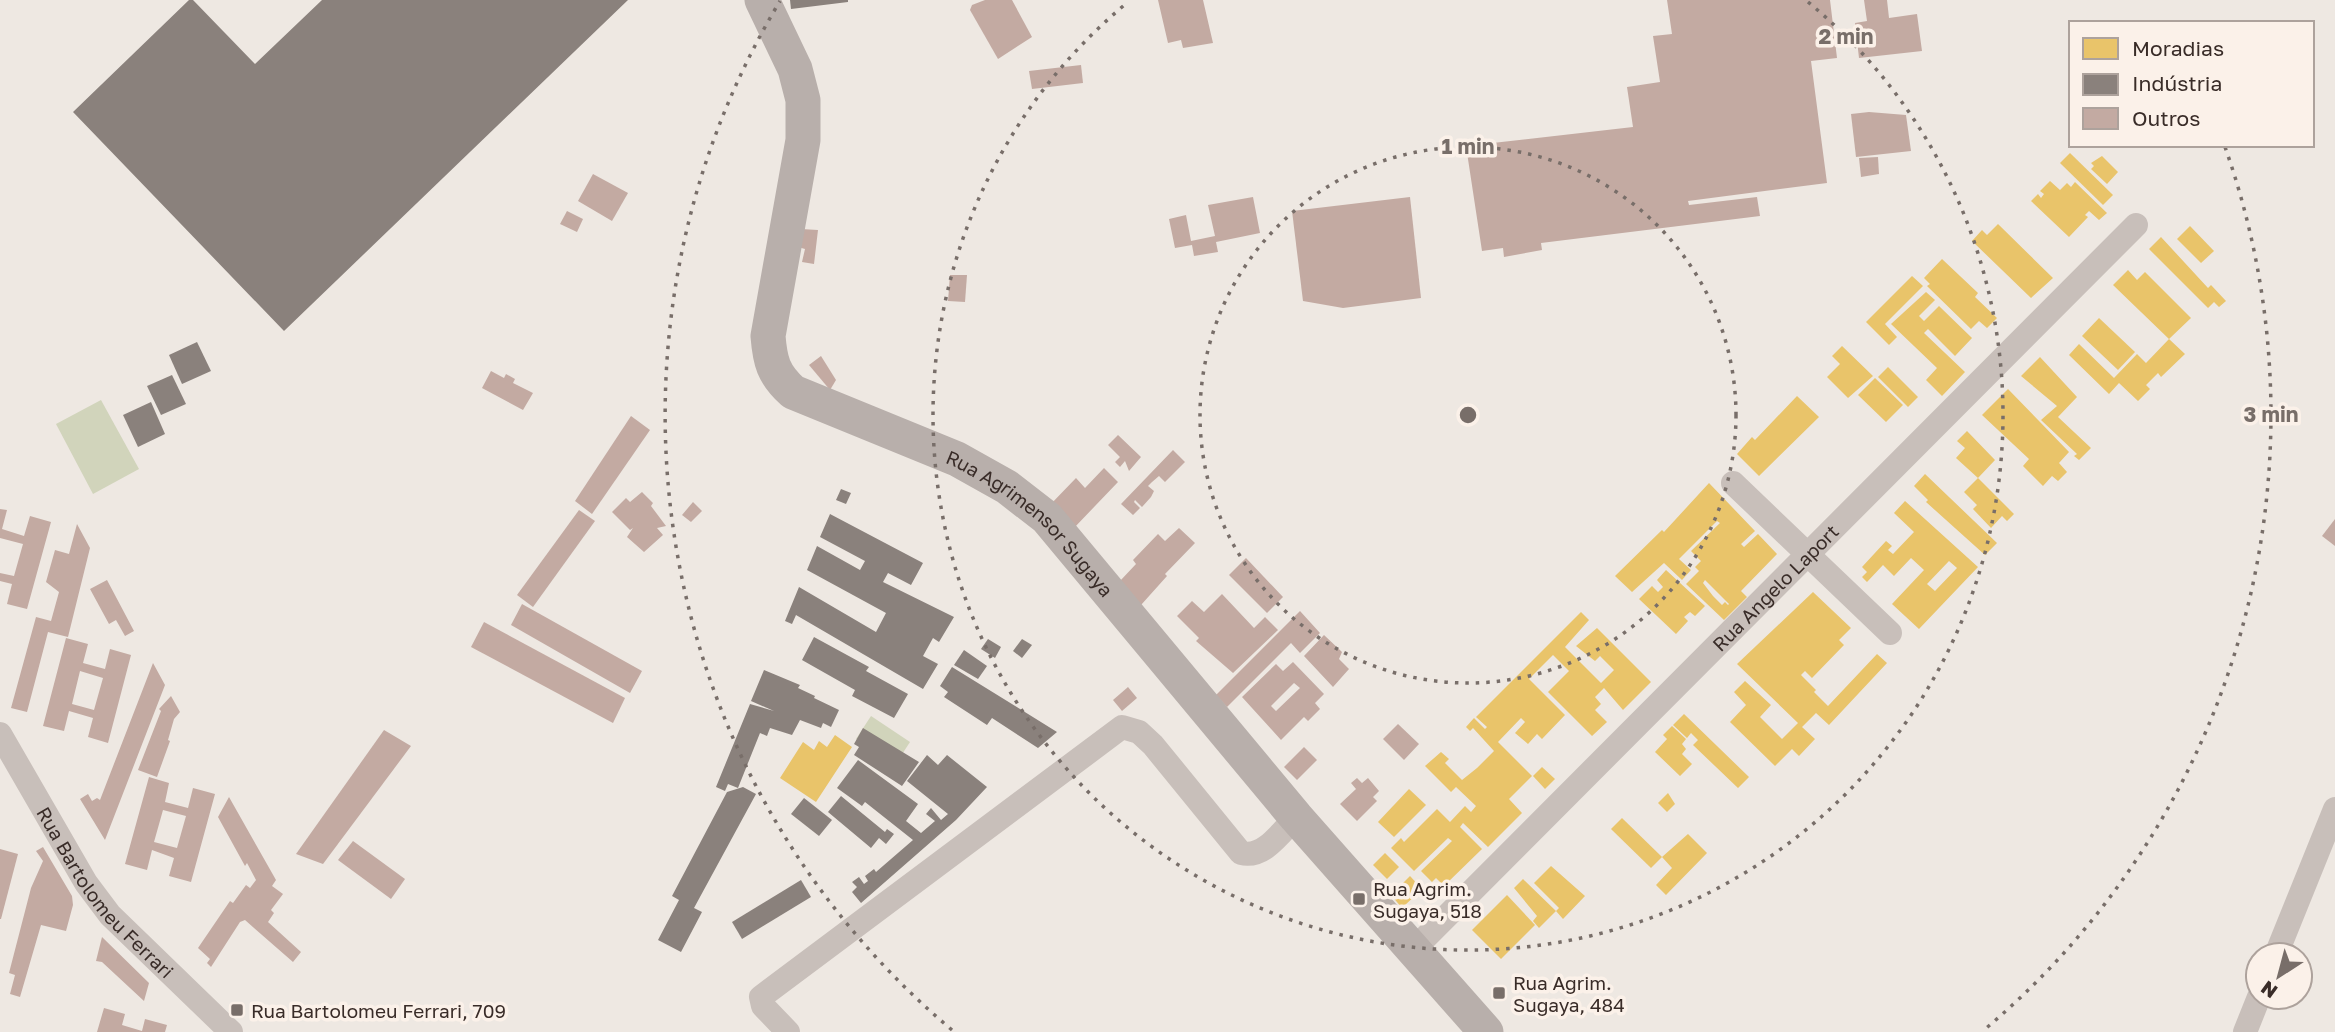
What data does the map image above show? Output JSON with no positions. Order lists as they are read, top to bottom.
{
  "streets": {
    "main road": ["Rua Agrimensor Sugaya"],
    "street": ["Rua Angelo Laport", "Rua Bartolomeu Ferrari"]
  },
  "crossings": [
    ["Rua Agrimensor Sugaya", "Rua Angelo Laport"]
  ],
  "places": {
    "transit": ["Rua Agrim. Sugaya, 518", "Rua Agrim. Sugaya, 484", "Rua Bartolomeu Ferrari, 709"]
  },
  "legend": ["Moradias", "Indústria", "Outros"],
  "north": "bottom left",
  "rings": ["2 min", "1 min", "3 min"]
}
